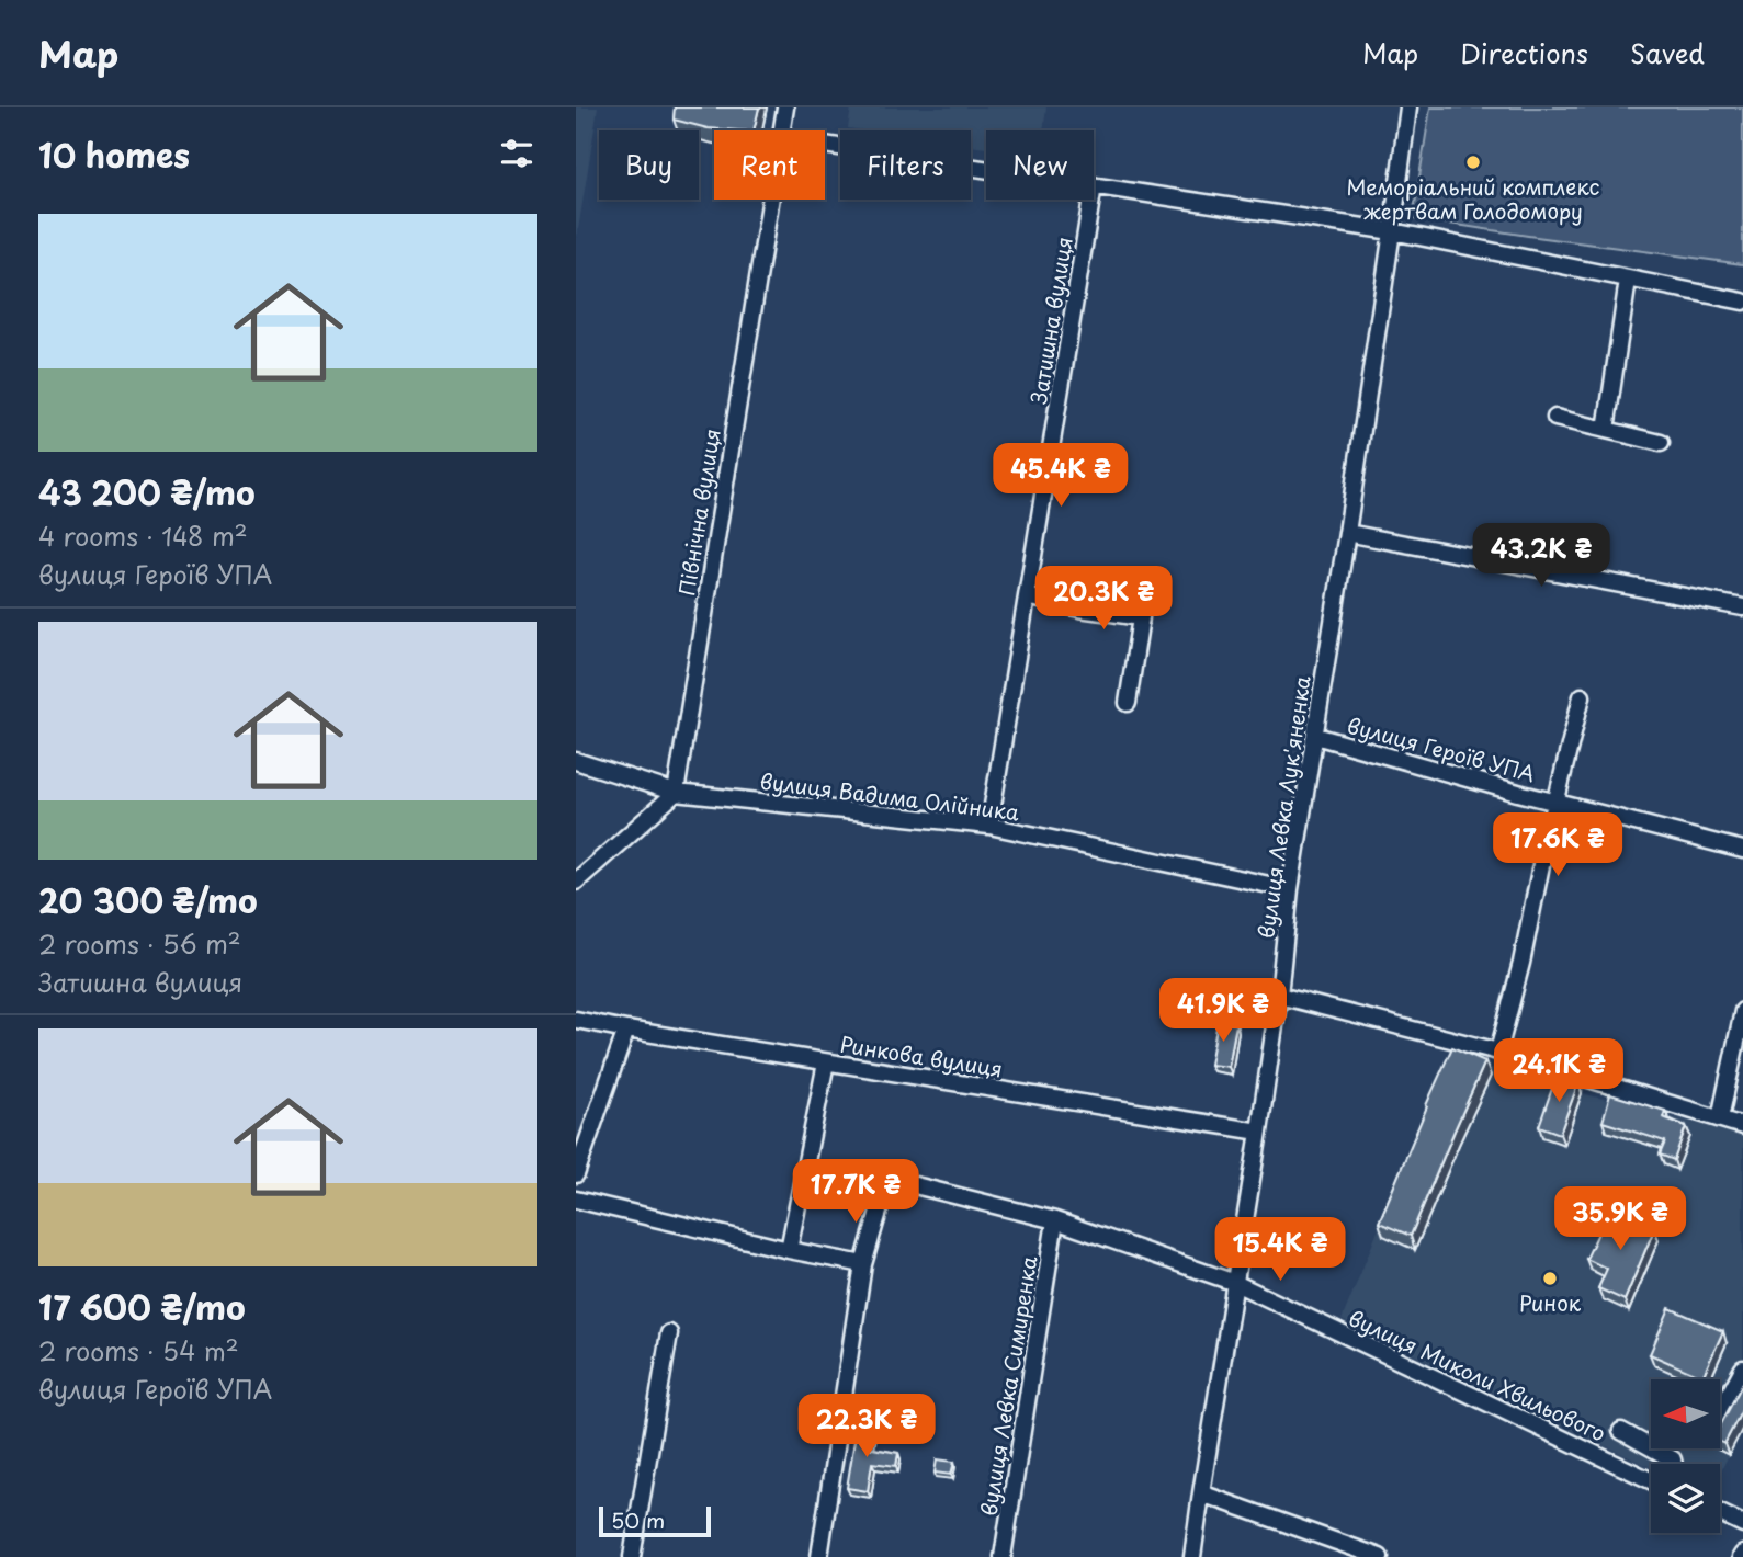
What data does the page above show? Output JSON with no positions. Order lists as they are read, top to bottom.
{
  "streets": {
    "street": [
      "Затишна вулиця",
      "Північна вулиця",
      "вулиця Героїв УПА",
      "вулиця Вадима Олійника",
      "вулиця Левка Лук'яненка",
      "Ринкова вулиця",
      "вулиця Миколи Хвильового",
      "вулиця Левка Симиренка"
    ]
  },
  "crossings": [
    ["Затишна вулиця", "вулиця Вадима Олійника"],
    ["Північна вулиця", "вулиця Вадима Олійника"],
    ["вулиця Героїв УПА", "вулиця Левка Лук'яненка"],
    ["вулиця Вадима Олійника", "вулиця Левка Лук'яненка"],
    ["вулиця Левка Лук'яненка", "Ринкова вулиця"],
    ["вулиця Левка Лук'яненка", "вулиця Миколи Хвильового"],
    ["вулиця Миколи Хвильового", "вулиця Левка Симиренка"]
  ],
  "places": ["Меморіальний комплекс жертвам Голодомору", "Ринок"],
  "scale_bar": "50 m",
  "north": "left",
  "page": {
    "header": "Map",
    "nav": ["Map", "Directions", "Saved"],
    "heading": "10 homes",
    "chip": [
      "Buy",
      "Rent",
      "Filters",
      "New"
    ],
    "list": [
      {
        "name": "43 200 ₴/mo",
        "note": "4 rooms · 148 m² · вулиця Героїв УПА"
      },
      {
        "name": "20 300 ₴/mo",
        "note": "2 rooms · 56 m² · Затишна вулиця"
      },
      {
        "name": "17 600 ₴/mo",
        "note": "2 rooms · 54 m² · вулиця Героїв УПА"
      }
    ],
    "price": [
      "45.4K ₴",
      "43.2K ₴",
      "20.3K ₴",
      "17.6K ₴",
      "41.9K ₴",
      "24.1K ₴",
      "17.7K ₴",
      "35.9K ₴",
      "15.4K ₴",
      "22.3K ₴"
    ],
    "scale": "50 m"
  }
}
